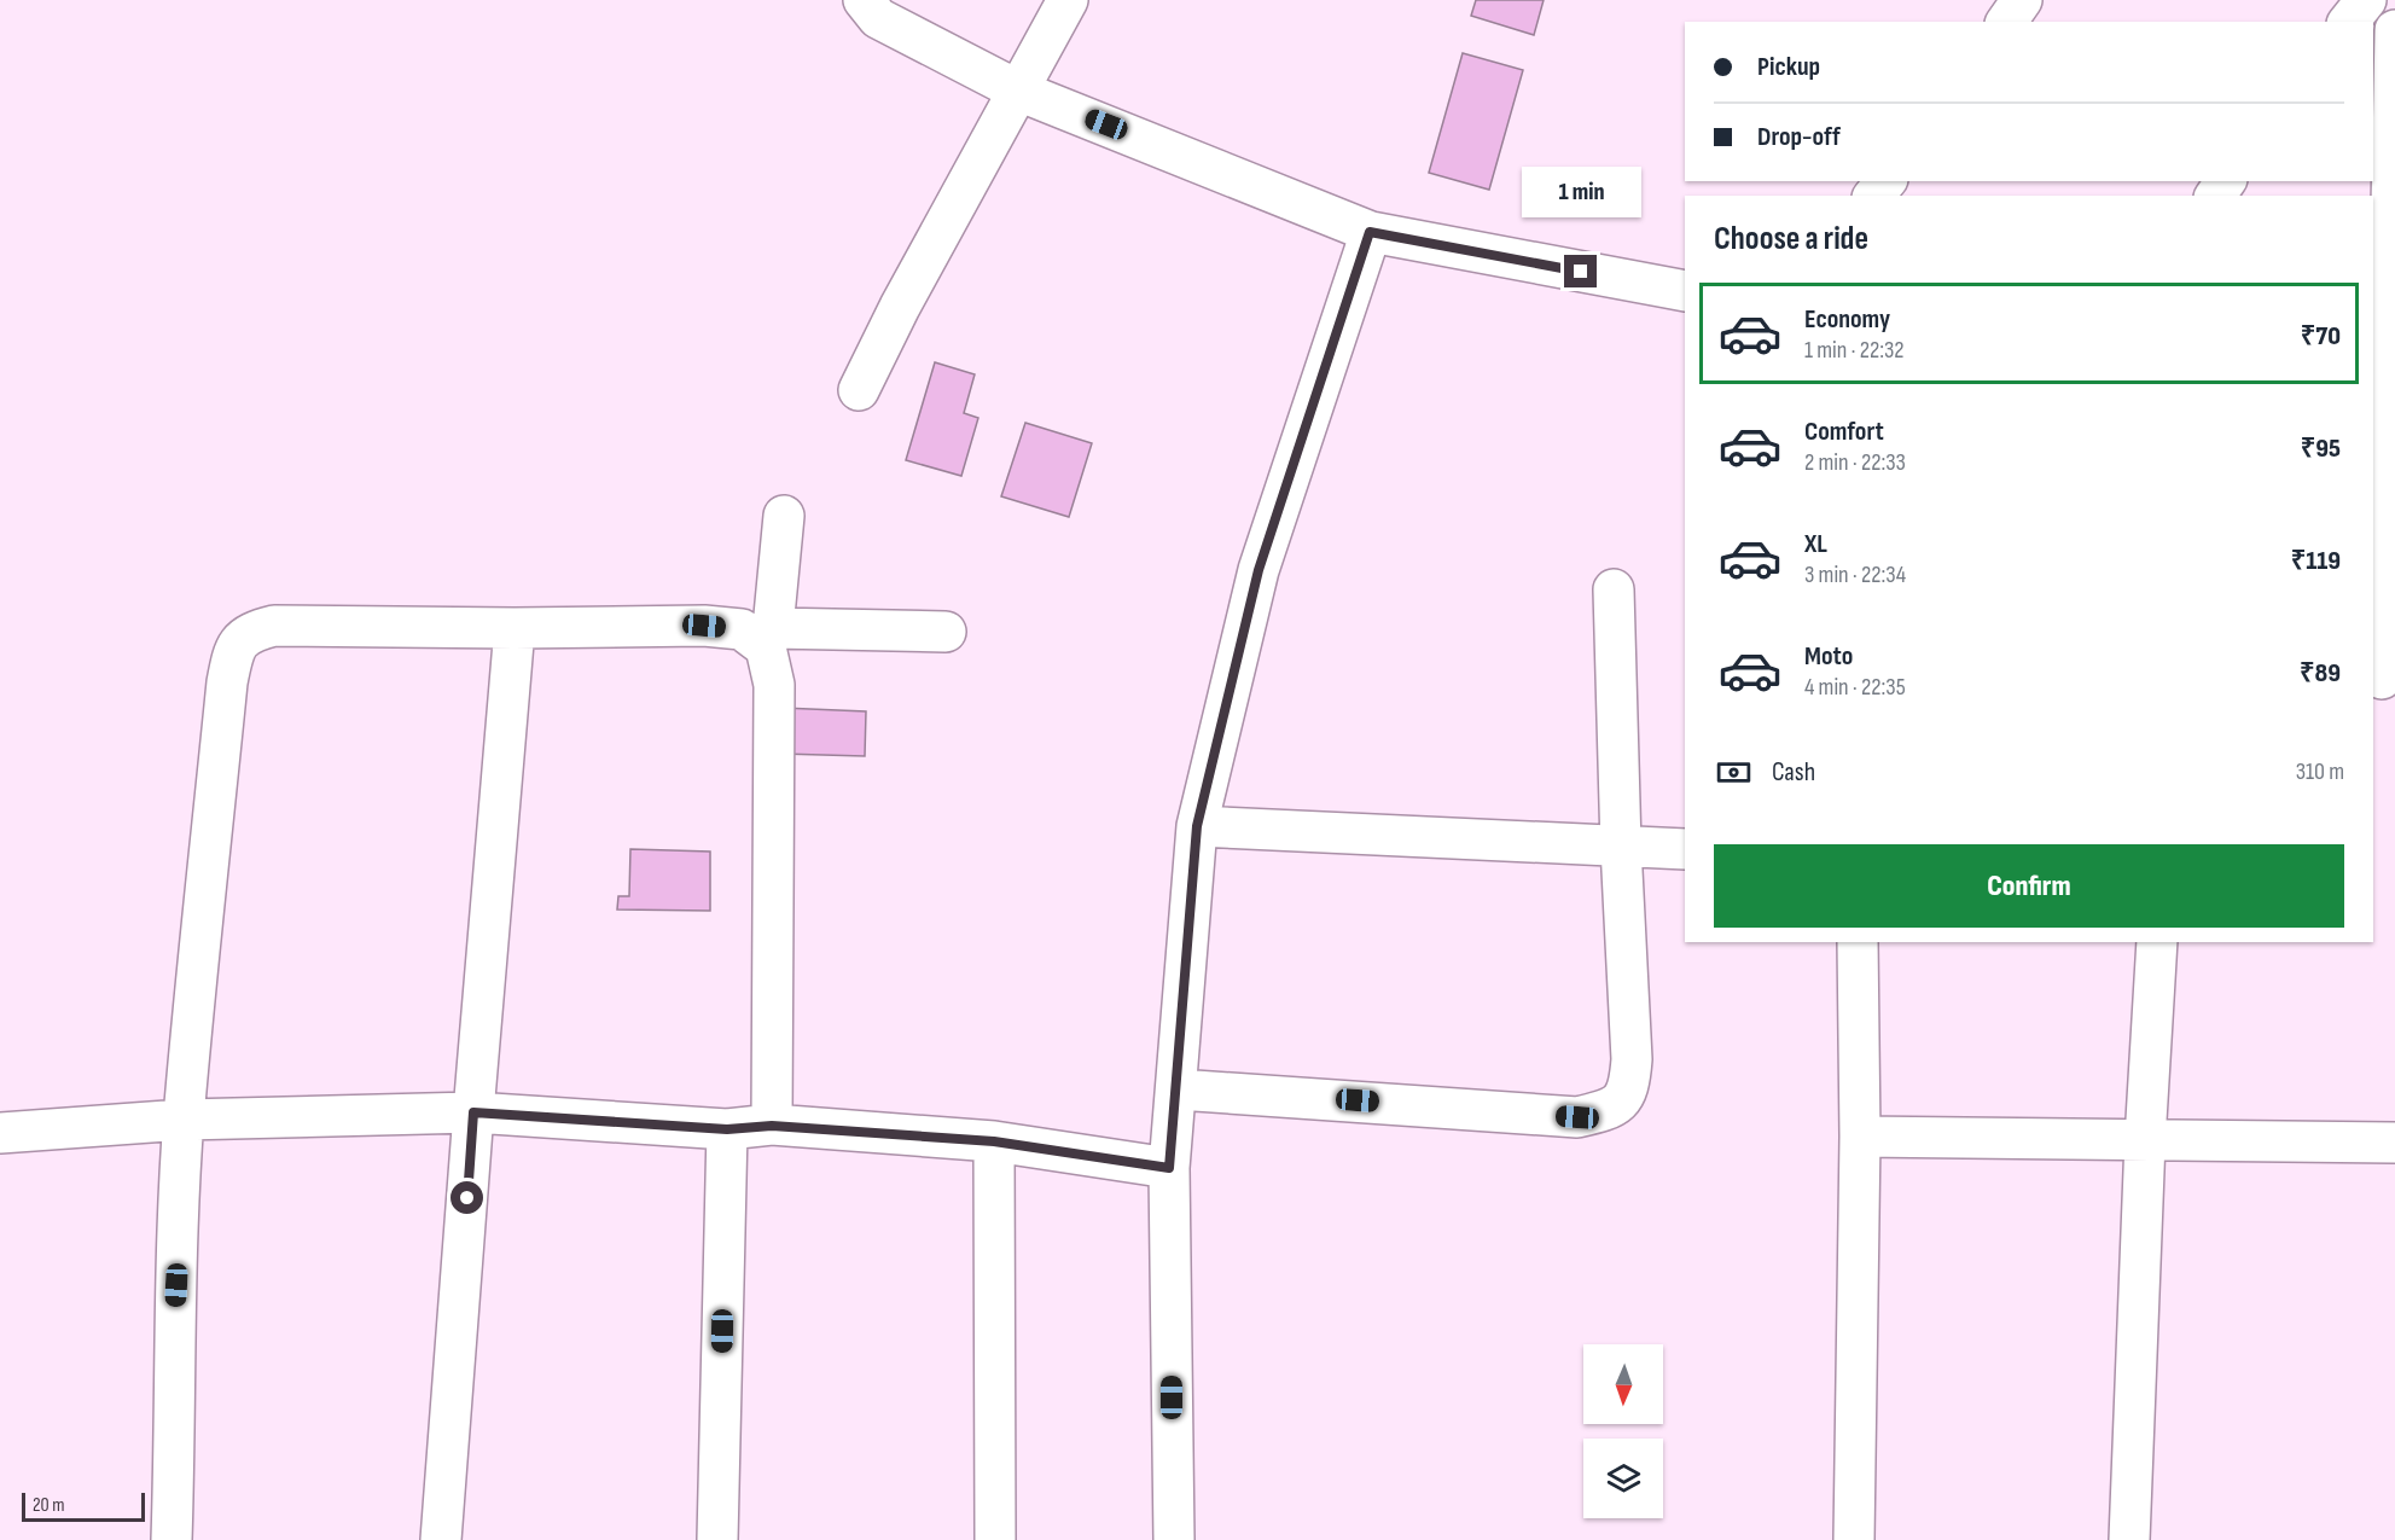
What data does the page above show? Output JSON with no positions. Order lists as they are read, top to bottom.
{
  "scale_bar": "20 m",
  "north": "bottom",
  "page": {
    "banner": ["Pickup", "Drop-off"],
    "bubble": "1 min",
    "heading": "Choose a ride",
    "list": [
      {
        "name": "Economy",
        "note": "1 min · 22:32",
        "value": "₹70"
      },
      {
        "name": "Comfort",
        "note": "2 min · 22:33",
        "value": "₹95"
      },
      {
        "name": "XL",
        "note": "3 min · 22:34",
        "value": "₹119"
      },
      {
        "name": "Moto",
        "note": "4 min · 22:35",
        "value": "₹89"
      }
    ],
    "pay": ["Cash", "310 m"],
    "buttons": "Confirm",
    "scale": "20 m"
  }
}
